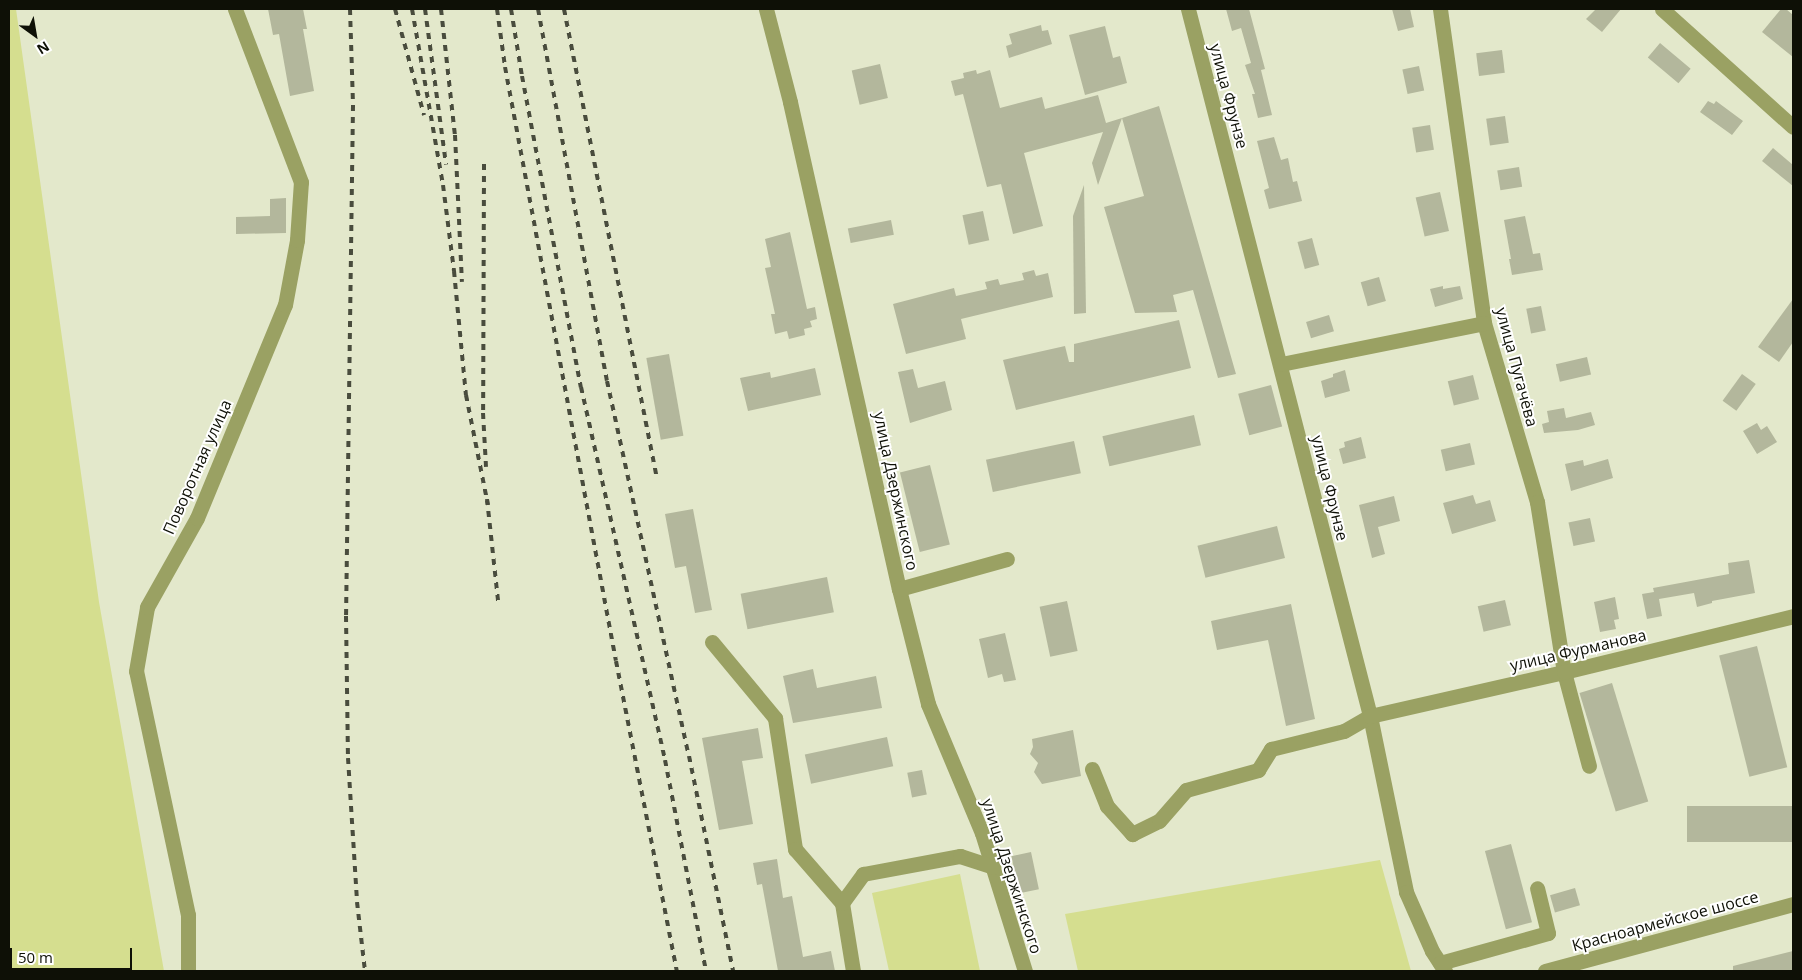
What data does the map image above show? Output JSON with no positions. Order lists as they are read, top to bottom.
{
  "streets": {
    "street": [
      "улица Фрунзе",
      "улица Пугачёва",
      "Поворотная улица",
      "улица Дзержинского",
      "улица Фурманова",
      "Красноармейское шоссе"
    ]
  },
  "crossings": [
    ["улица Фрунзе", "улица Фурманова"],
    ["улица Пугачёва", "улица Фурманова"]
  ],
  "scale_bar": "50 m",
  "north": "bottom right"
}
